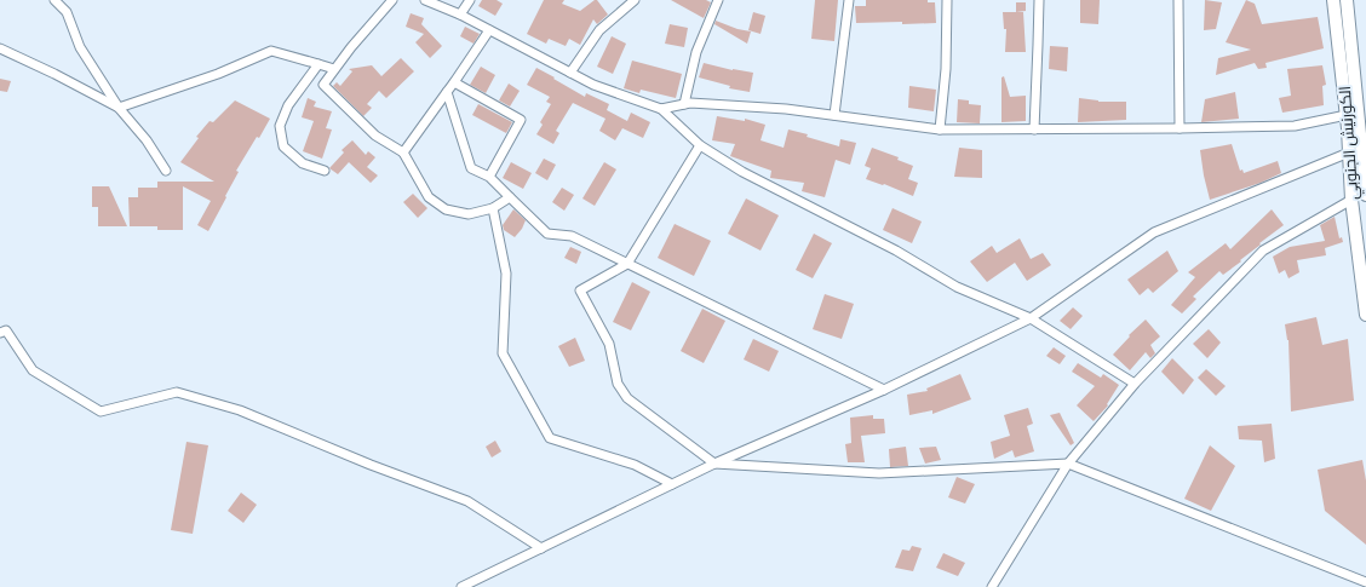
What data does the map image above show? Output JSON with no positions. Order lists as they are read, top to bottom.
{
  "streets": {
    "main road": ["الكورنيش الجنوبي"]
  }
}
